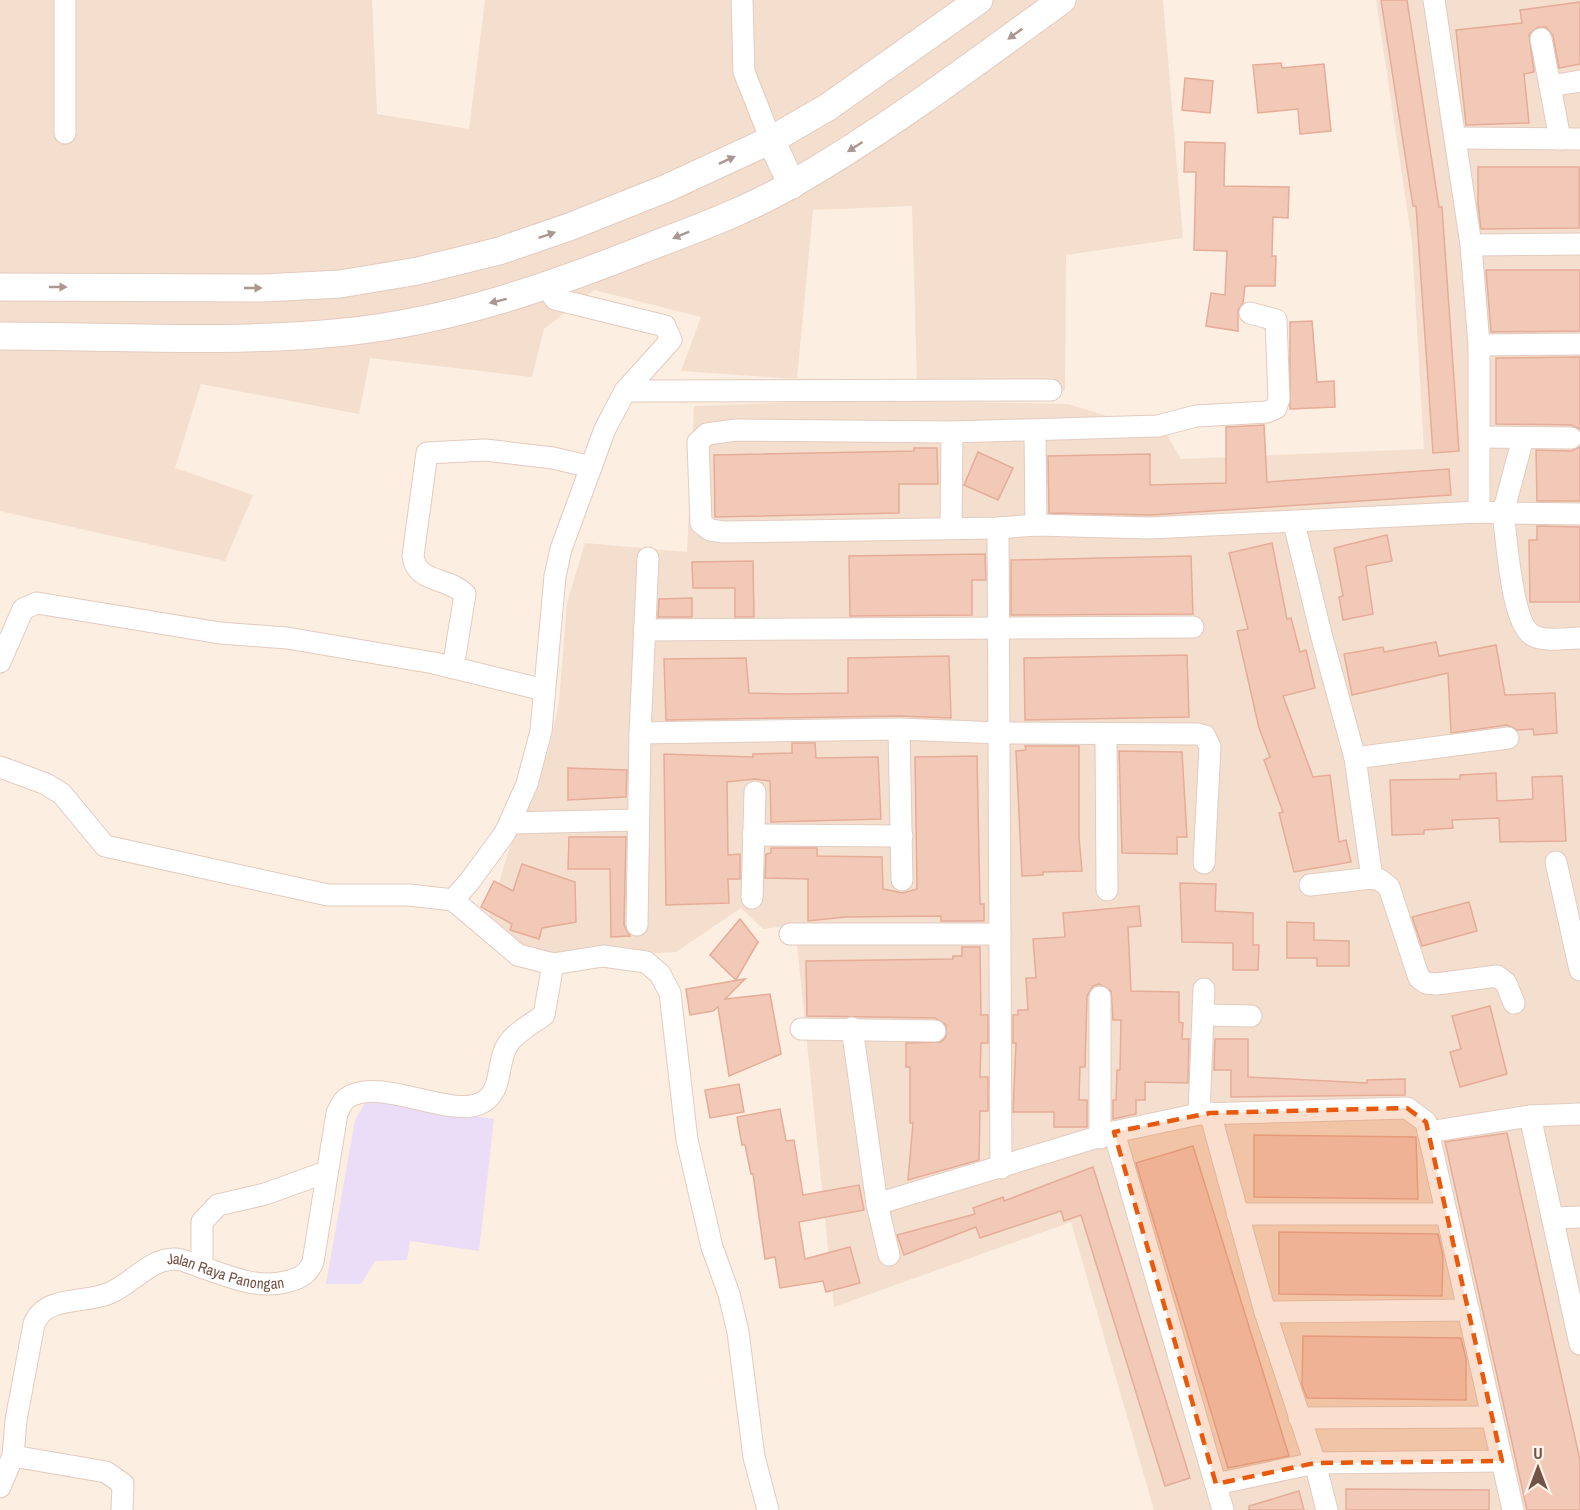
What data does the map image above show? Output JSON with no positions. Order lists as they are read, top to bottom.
{
  "streets": {
    "street": ["Jalan Raya Panongan"]
  },
  "north": "top"
}
